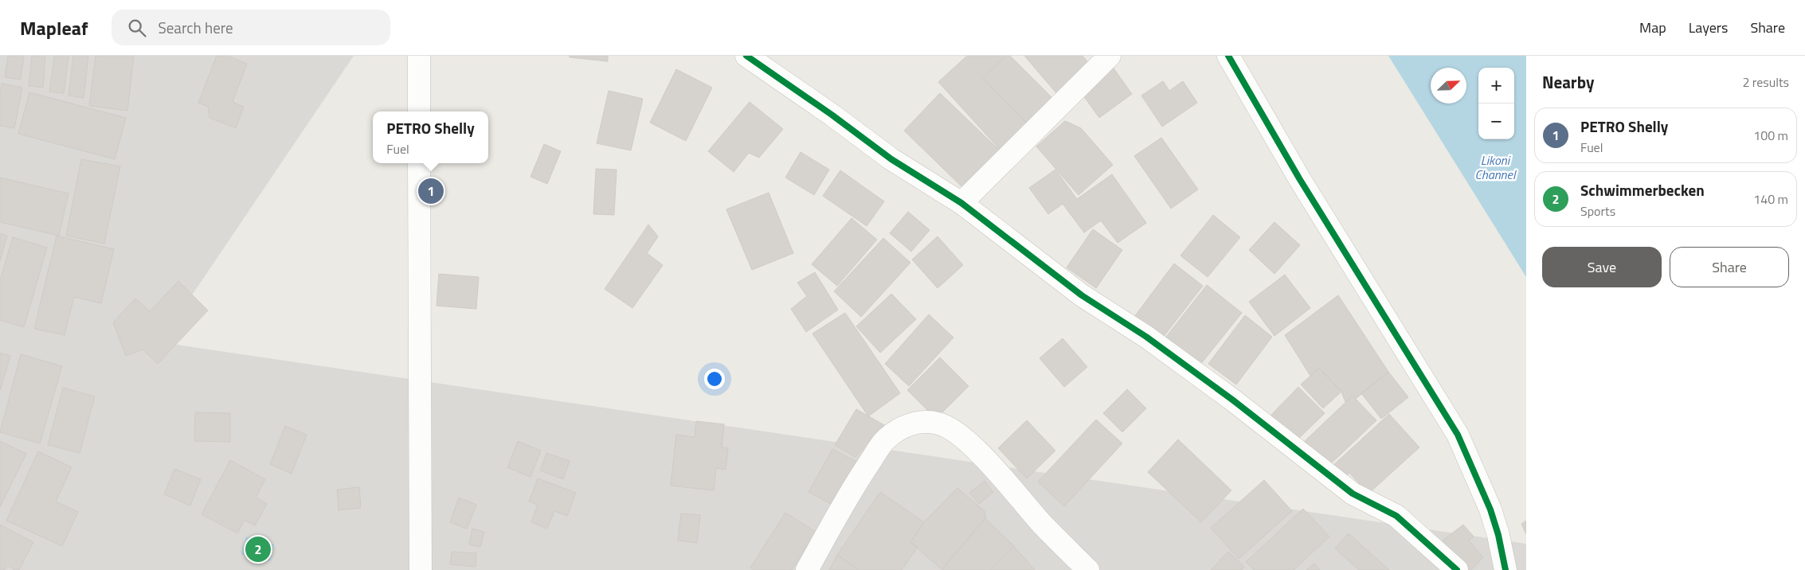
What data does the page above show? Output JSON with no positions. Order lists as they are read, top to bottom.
{
  "water": ["Likoni Channel"],
  "north": "top right",
  "page": {
    "header": "Mapleaf",
    "search": "Search here",
    "nav": ["Map", "Layers", "Share"],
    "heading": ["Nearby", "2 results"],
    "map_buttons": ["+", "−"],
    "list": [
      {
        "mark": "1",
        "name": "PETRO Shelly",
        "note": "Fuel",
        "value": "100 m"
      },
      {
        "mark": "2",
        "name": "Schwimmerbecken",
        "note": "Sports",
        "value": "140 m"
      }
    ],
    "popup": ["PETRO Shelly", "Fuel"],
    "pins": ["1", "2"],
    "buttons": ["Save", "Share"]
  }
}
